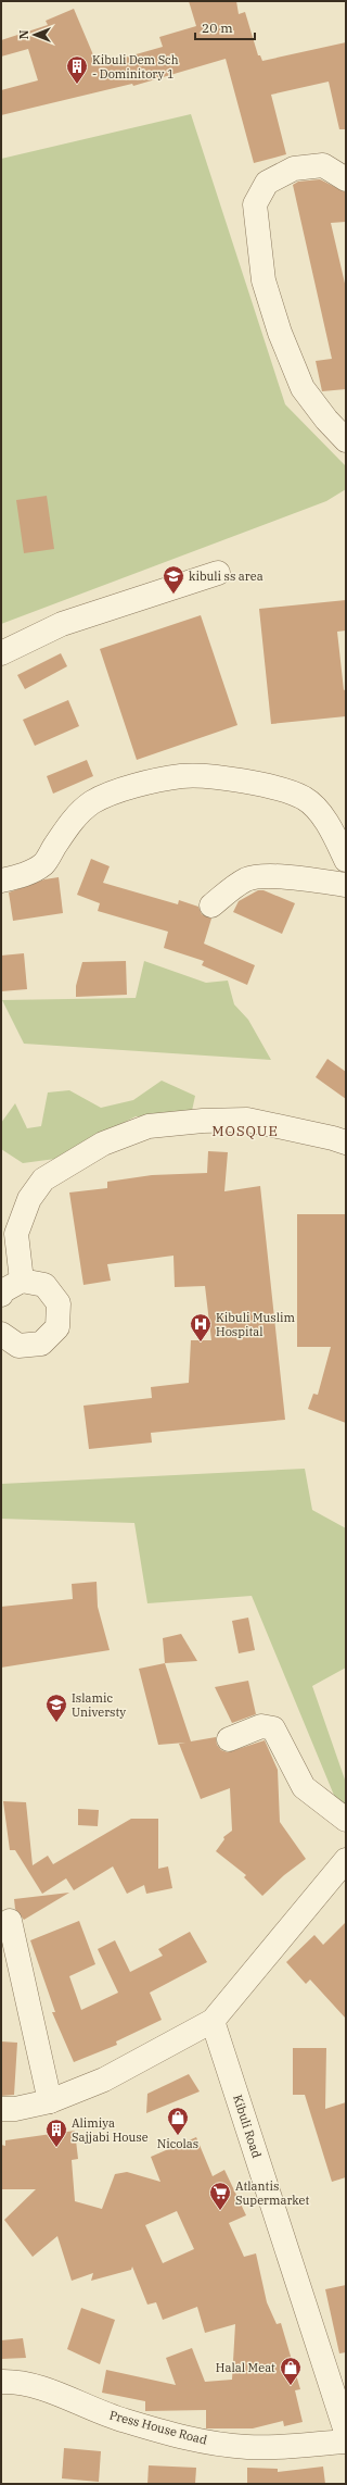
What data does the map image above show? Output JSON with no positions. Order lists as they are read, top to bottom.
{
  "streets": {
    "street": ["Kibuli Road", "Press House Road"]
  },
  "districts": ["MOSQUE"],
  "places": {
    "building": ["Kibuli Dem Sch - Dominitory 1", "Alimiya Sajjabi House"],
    "school or university": ["kibuli ss area", "Islamic Universty"],
    "hospital": ["Kibuli Muslim Hospital"],
    "shop": ["Nicolas", "Halal Meat"],
    "supermarket": ["Atlantis Supermarket"]
  },
  "scale_bar": "20 m",
  "north": "left"
}
